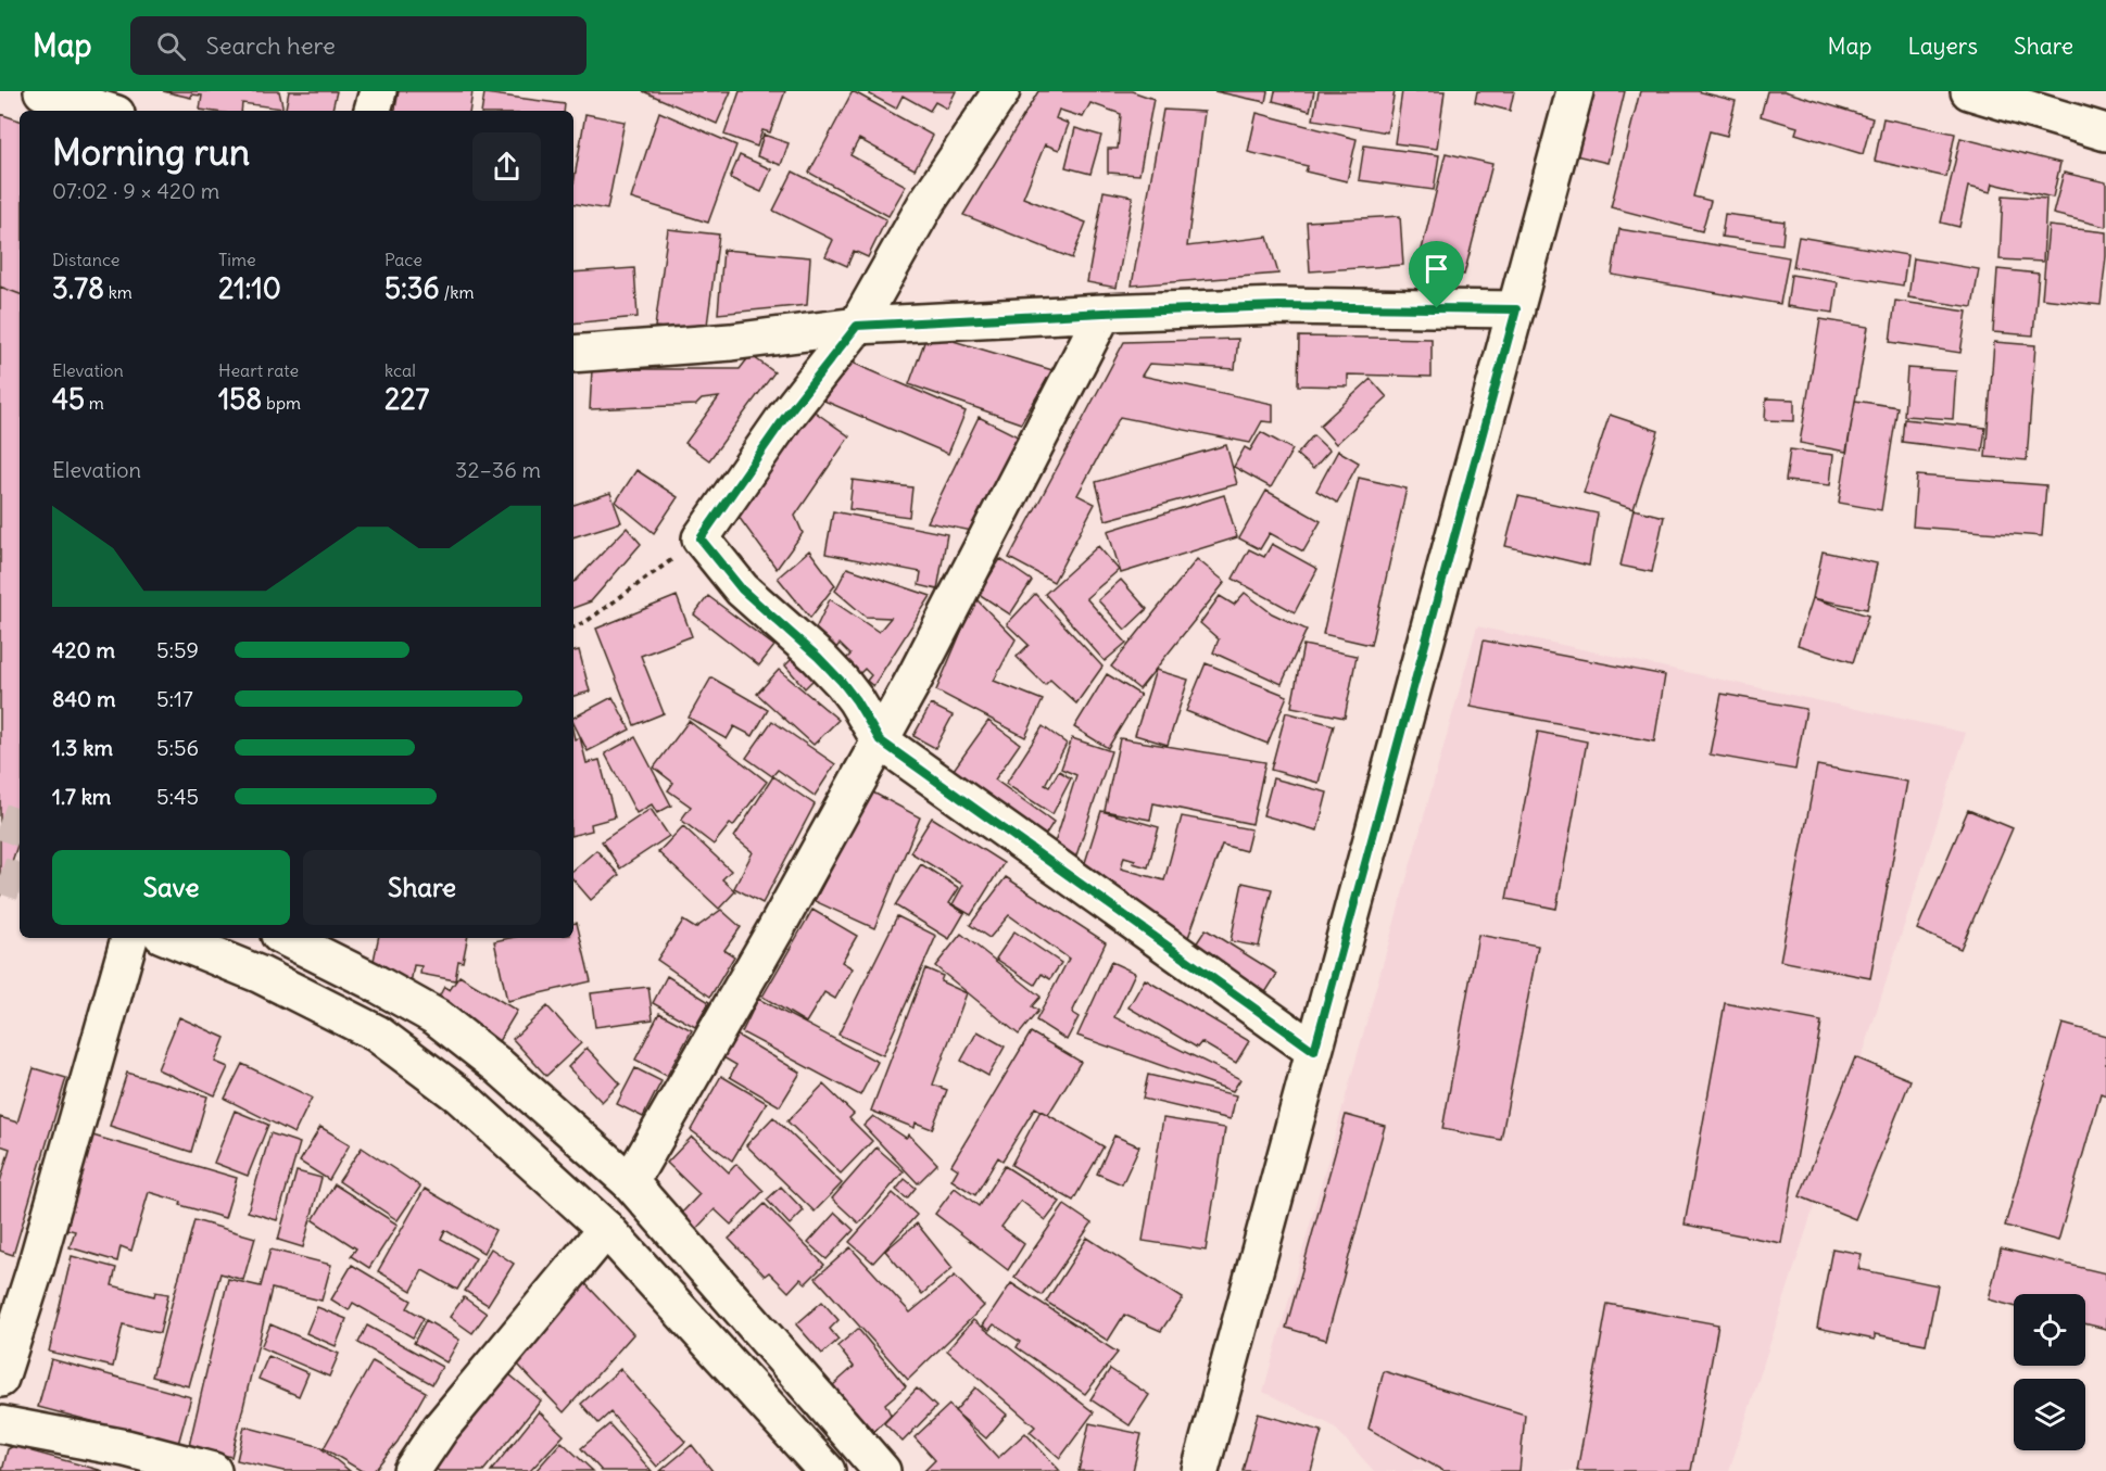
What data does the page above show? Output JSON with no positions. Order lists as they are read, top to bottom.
{
  "page": {
    "header": "Map",
    "search": "Search here",
    "nav": ["Map", "Layers", "Share"],
    "heading": ["Morning run", "07:02 · 9 × 420 m"],
    "stats": [
      ["Distance", "3.78 km"],
      ["Time", "21:10"],
      ["Pace", "5:36 /km"],
      ["Elevation", "45 m"],
      ["Heart rate", "158 bpm"],
      ["kcal", "227"]
    ],
    "chart": ["Elevation", "32–36 m"],
    "list": [
      {
        "name": "420 m",
        "note": "5:59"
      },
      {
        "name": "840 m",
        "note": "5:17"
      },
      {
        "name": "1.3 km",
        "note": "5:56"
      },
      {
        "name": "1.7 km",
        "note": "5:45"
      }
    ],
    "buttons": ["Save", "Share"]
  }
}
